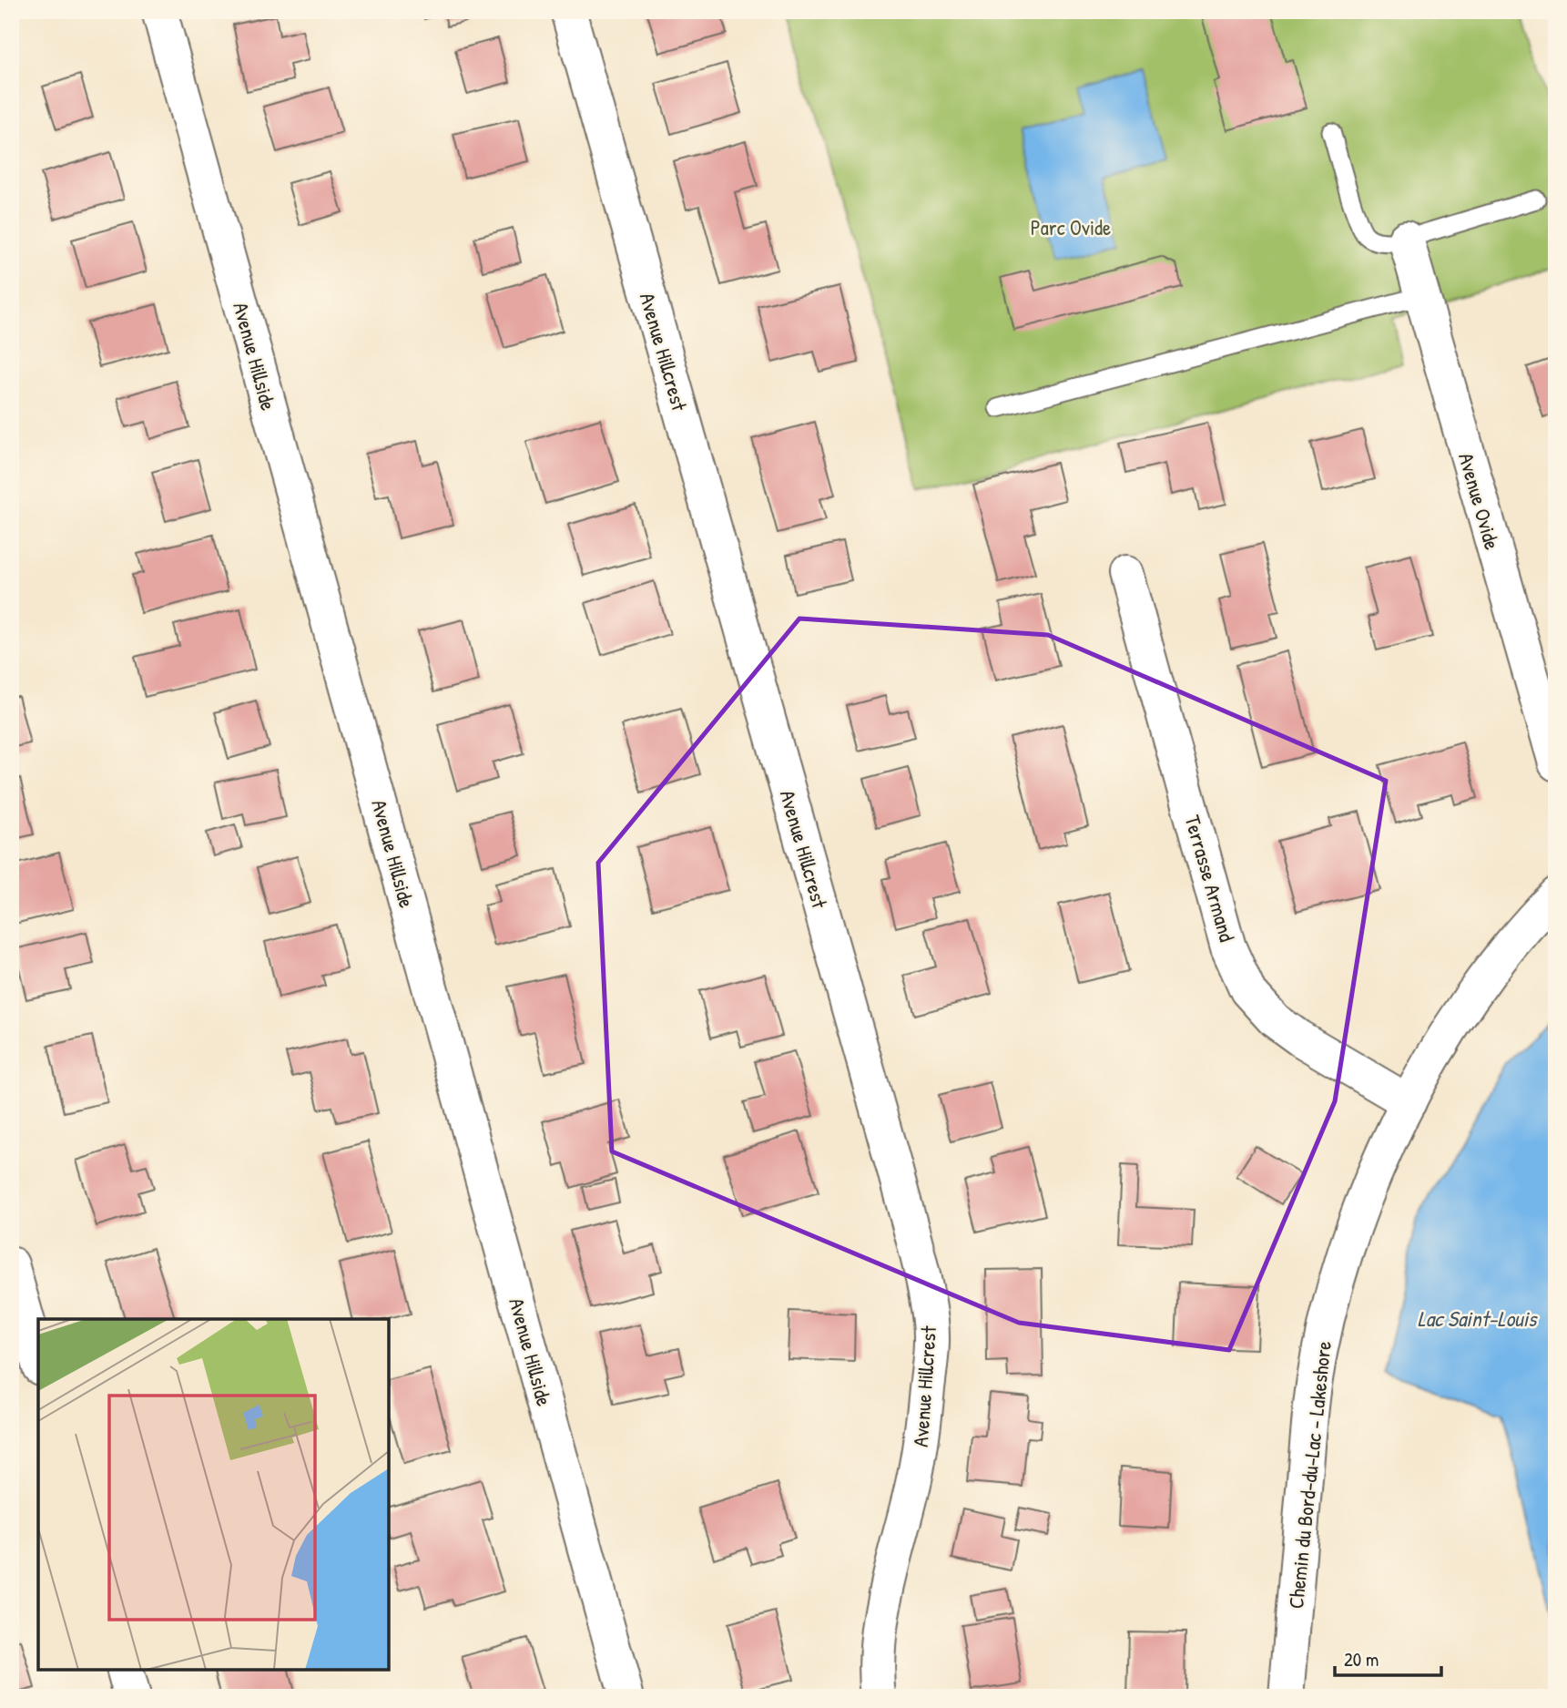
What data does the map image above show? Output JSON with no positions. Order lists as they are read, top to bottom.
{
  "streets": {
    "street": [
      "Avenue Hillcrest",
      "Avenue Hillside",
      "Avenue Ovide",
      "Terrasse Armand",
      "Chemin du Bord-du-Lac - Lakeshore"
    ]
  },
  "crossings": [
    ["Terrasse Armand", "Chemin du Bord-du-Lac - Lakeshore"]
  ],
  "water": ["Lac Saint-Louis"],
  "parks": ["Parc Ovide"],
  "scale_bar": "20 m"
}
